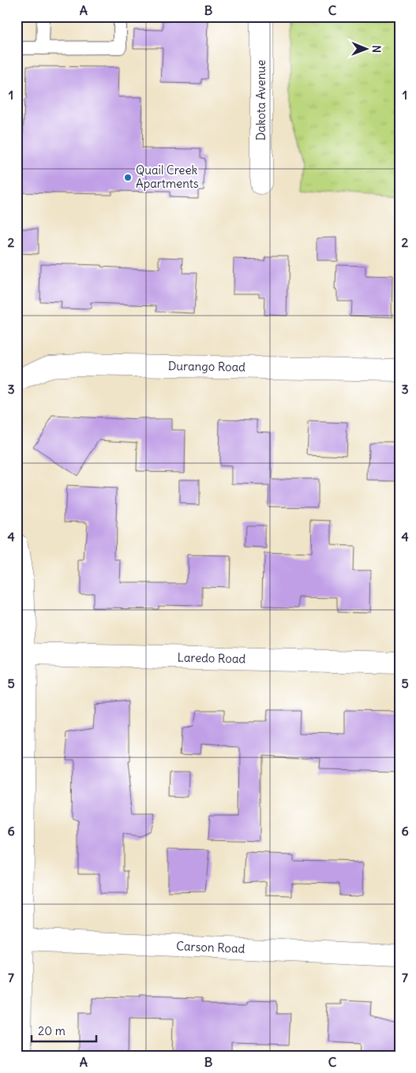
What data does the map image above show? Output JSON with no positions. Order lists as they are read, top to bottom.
{
  "streets": {
    "street": [
      "Dakota Avenue",
      "Durango Road",
      "Laredo Road",
      "Carson Road"
    ]
  },
  "places": ["Quail Creek Apartments"],
  "scale_bar": "20 m",
  "north": "right",
  "grid": {
    "columns": ["A", "B", "C"],
    "rows": [
      "1",
      "2",
      "3",
      "4",
      "5",
      "6",
      "7"
    ]
  }
}
